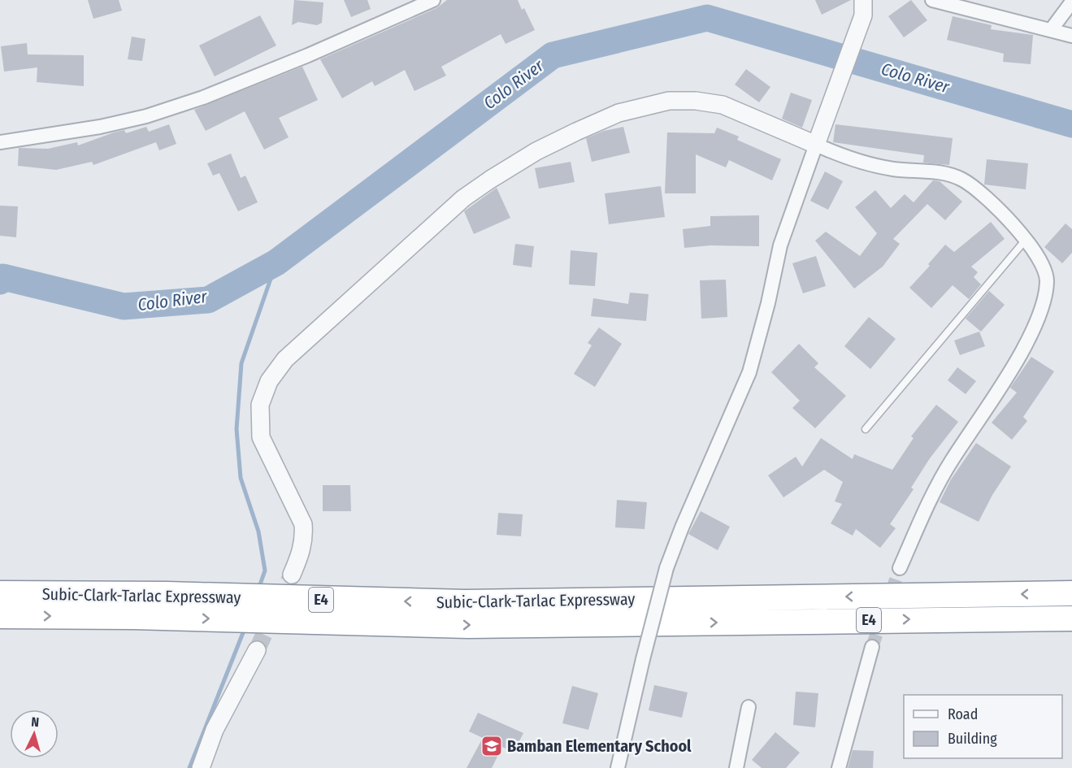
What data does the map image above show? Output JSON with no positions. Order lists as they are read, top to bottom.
{
  "streets": {
    "highway": ["Subic-Clark-Tarlac Expressway", "E4"]
  },
  "water": ["Colo River"],
  "places": {
    "school or university": ["Bamban Elementary School"]
  },
  "legend": ["Road", "Building"],
  "north": "top"
}
